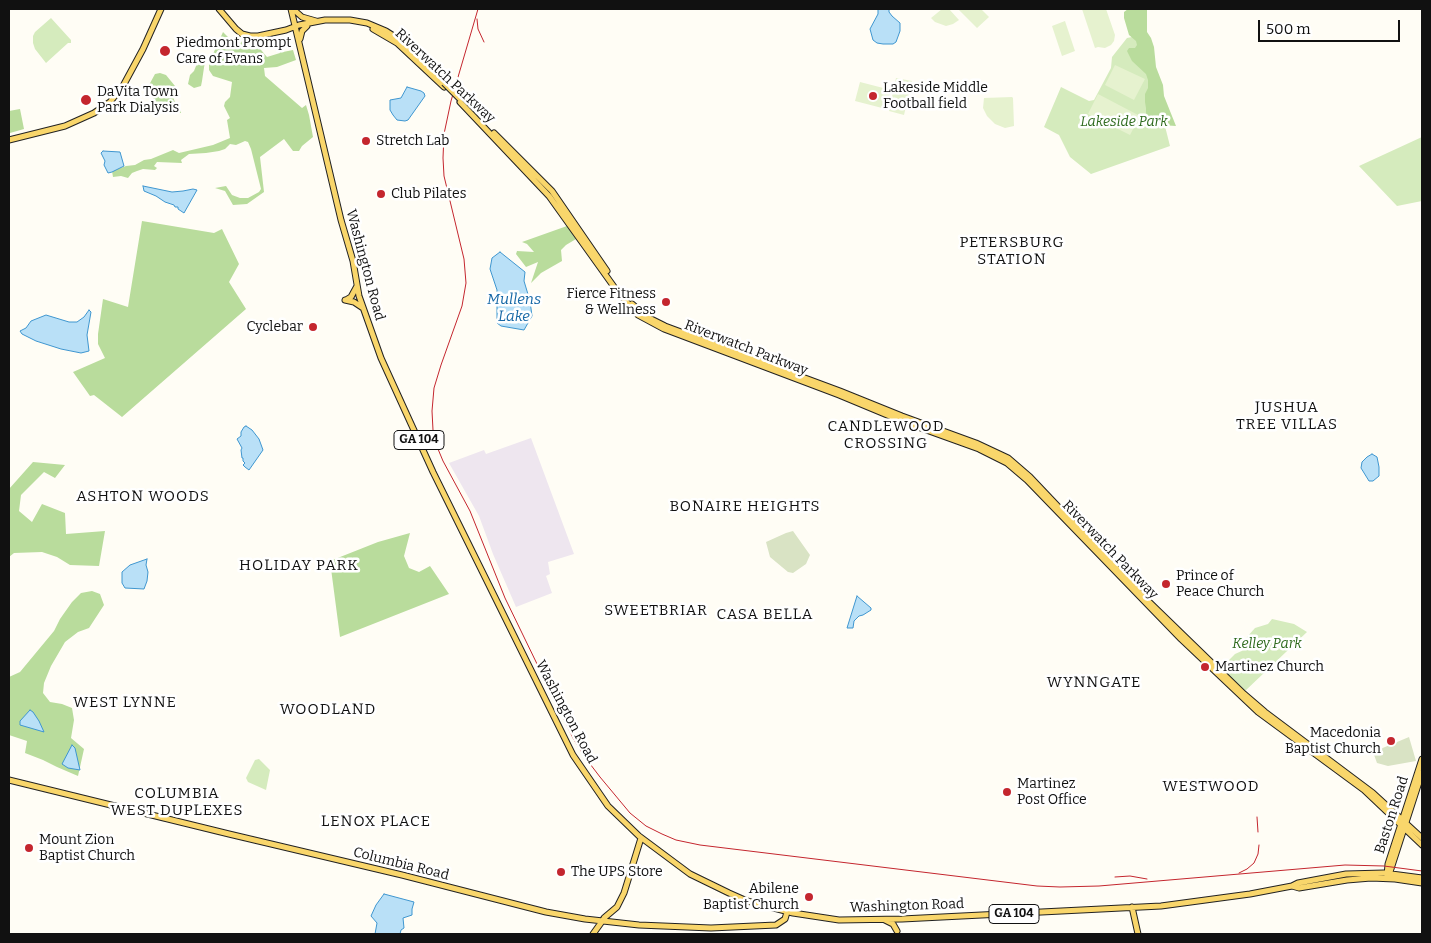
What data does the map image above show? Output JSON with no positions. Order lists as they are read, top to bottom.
{
  "streets": {
    "main road": [
      "Riverwatch Parkway",
      "Washington Road",
      "GA 104",
      "Baston Road",
      "Columbia Road"
    ]
  },
  "crossings": [
    ["Riverwatch Parkway", "Washington Road"],
    ["Riverwatch Parkway", "Baston Road"],
    ["Washington Road", "Columbia Road"]
  ],
  "districts": [
    "PETERSBURG STATION",
    "JUSHUA TREE VILLAS",
    "CANDLEWOOD CROSSING",
    "ASHTON WOODS",
    "BONAIRE HEIGHTS",
    "HOLIDAY PARK",
    "SWEETBRIAR",
    "CASA BELLA",
    "WYNNGATE",
    "WEST LYNNE",
    "WOODLAND",
    "WESTWOOD",
    "COLUMBIA WEST DUPLEXES",
    "LENOX PLACE"
  ],
  "water": ["Mullens Lake"],
  "parks": ["Lakeside Park", "Kelley Park"],
  "places": [
    "Piedmont Prompt Care of Evans",
    "Lakeside Middle Football field",
    "DaVita Town Park Dialysis",
    "Stretch Lab",
    "Club Pilates",
    "Fierce Fitness & Wellness",
    "Cyclebar",
    "Prince of Peace Church",
    "Martinez Church",
    "Macedonia Baptist Church",
    "Martinez Post Office",
    "Mount Zion Baptist Church",
    "The UPS Store",
    "Abilene Baptist Church"
  ],
  "scale_bar": "500 m"
}
